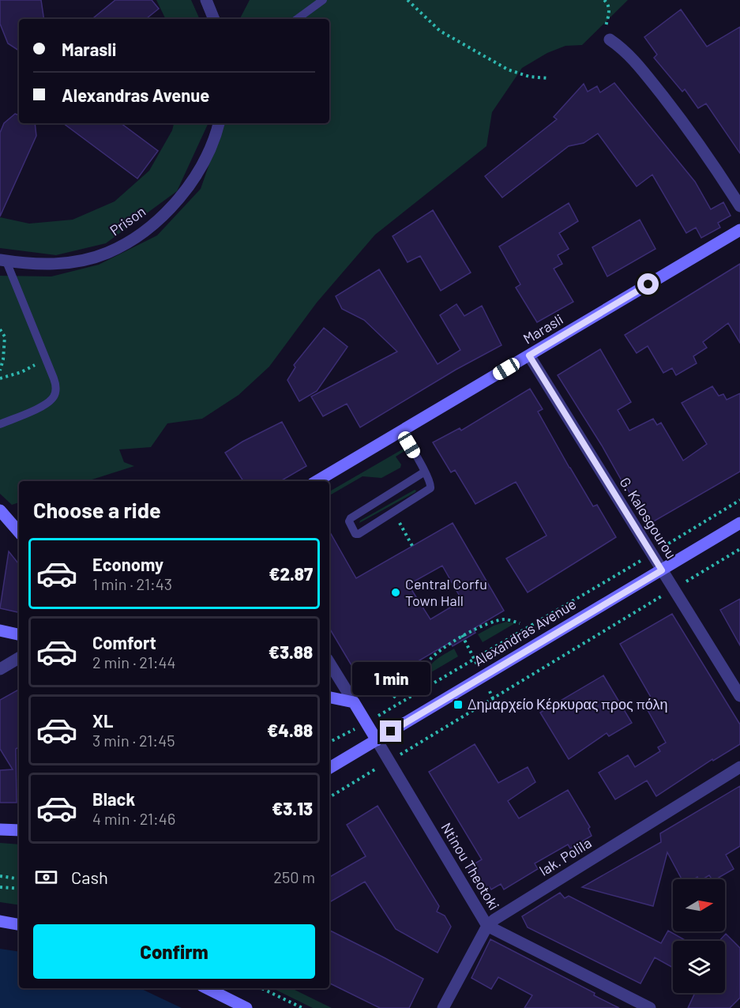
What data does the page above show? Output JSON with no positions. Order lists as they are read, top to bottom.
{
  "streets": {
    "street": [
      "Prison",
      "Marasli",
      "G. Kalosgourou",
      "Alexandras Avenue",
      "Iak. Polila",
      "Ntinou Theotoki"
    ]
  },
  "crossings": [
    ["Marasli", "G. Kalosgourou"],
    ["G. Kalosgourou", "Alexandras Avenue"],
    ["Alexandras Avenue", "Ntinou Theotoki"],
    ["Iak. Polila", "Ntinou Theotoki"]
  ],
  "places": {
    "other": ["Central Corfu Town Hall"],
    "transit": ["Δημαρχείο Κέρκυρας προς πόλη"]
  },
  "north": "right",
  "page": {
    "banner": ["Marasli", "Alexandras Avenue"],
    "heading": "Choose a ride",
    "list": [
      {
        "name": "Economy",
        "note": "1 min · 21:43",
        "value": "€2.87"
      },
      {
        "name": "Comfort",
        "note": "2 min · 21:44",
        "value": "€3.88"
      },
      {
        "name": "XL",
        "note": "3 min · 21:45",
        "value": "€4.88"
      },
      {
        "name": "Black",
        "note": "4 min · 21:46",
        "value": "€3.13"
      }
    ],
    "bubble": "1 min",
    "pay": ["Cash", "250 m"],
    "buttons": "Confirm"
  }
}
